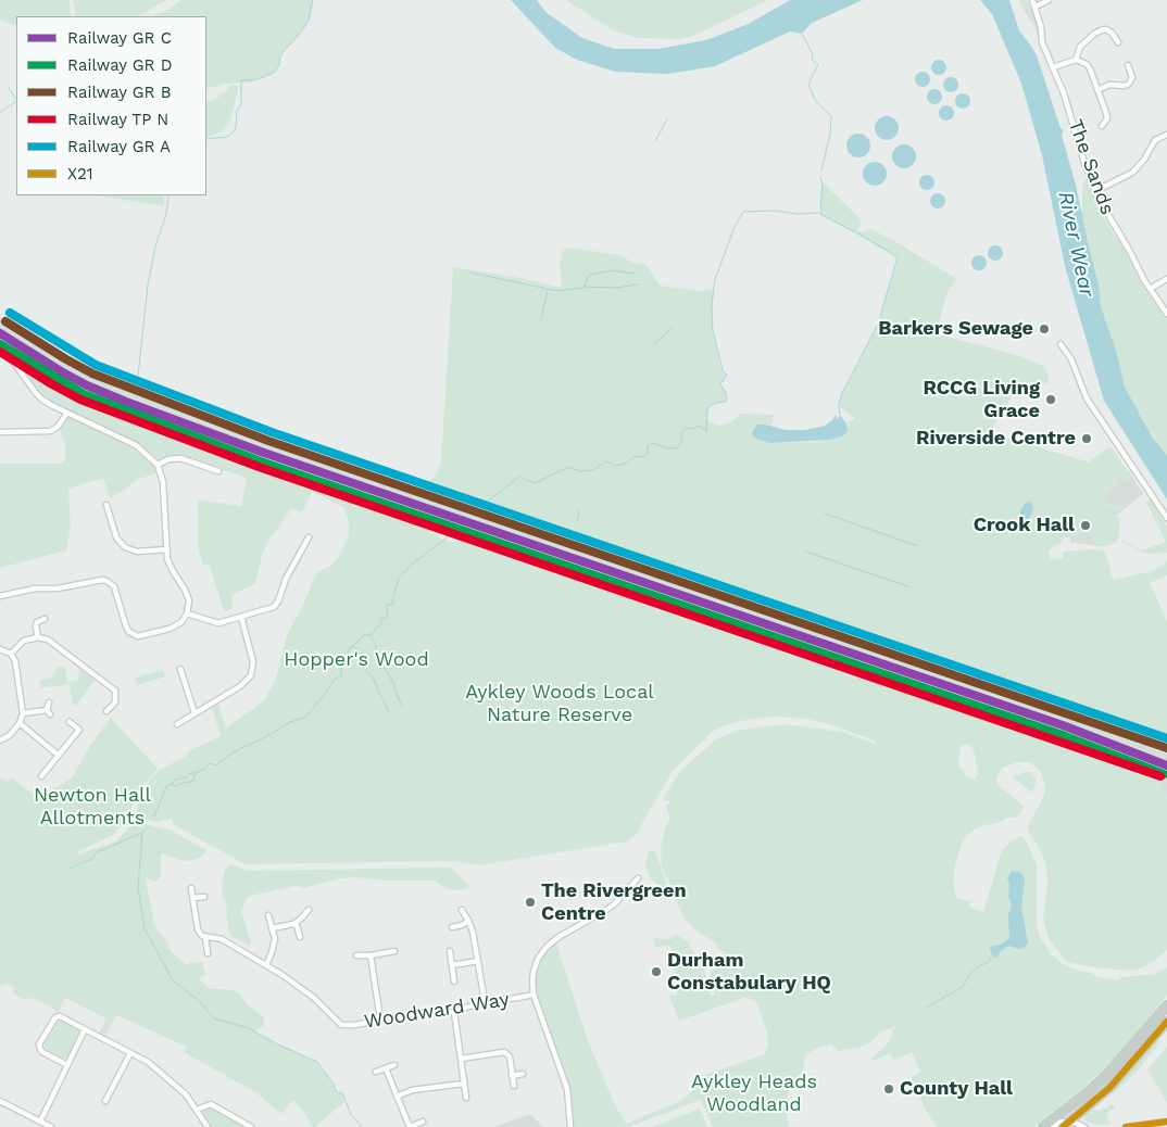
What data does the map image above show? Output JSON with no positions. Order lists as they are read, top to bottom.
{
  "streets": {
    "street": ["The Sands", "Woodward Way"]
  },
  "water": ["River Wear"],
  "parks": [
    "Hopper's Wood",
    "Aykley Woods Local Nature Reserve",
    "Newton Hall Allotments",
    "Aykley Heads Woodland"
  ],
  "places": [
    "Barkers Sewage",
    "RCCG Living Grace",
    "Riverside Centre",
    "Crook Hall",
    "The Rivergreen Centre",
    "Durham Constabulary HQ",
    "County Hall"
  ],
  "lines": ["transit line X21"],
  "legend": [
    "Railway GR C",
    "Railway GR D",
    "Railway GR B",
    "Railway TP N",
    "Railway GR A",
    "X21"
  ]
}
